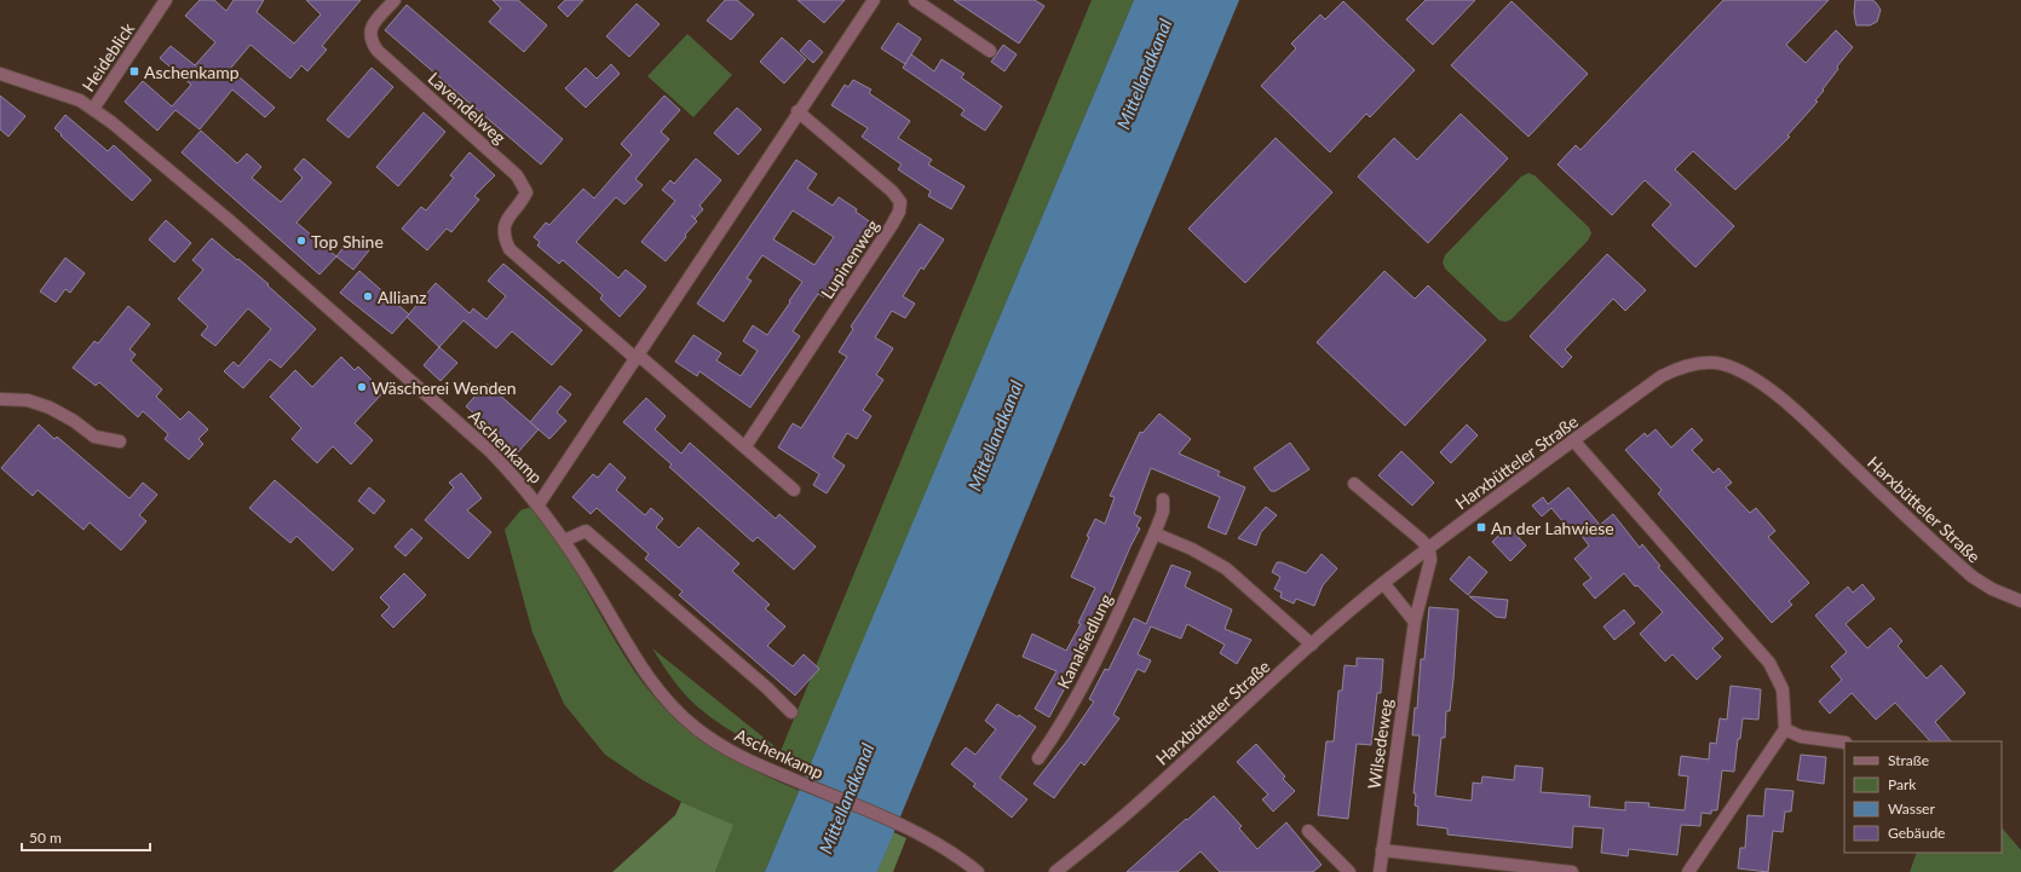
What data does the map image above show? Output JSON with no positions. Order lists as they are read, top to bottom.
{
  "streets": {
    "street": [
      "Heideblick",
      "Lavendelweg",
      "Lupinenweg",
      "Aschenkamp",
      "Harxbütteler Straße",
      "Kanalsiedlung",
      "Wilsedeweg"
    ]
  },
  "crossings": [
    ["Heideblick", "Aschenkamp"],
    ["Harxbütteler Straße", "Wilsedeweg"]
  ],
  "water": ["Mittellandkanal"],
  "places": {
    "transit": ["Aschenkamp", "An der Lahwiese"],
    "other": ["Top Shine", "Allianz", "Wäscherei Wenden"]
  },
  "legend": [
    "Straße",
    "Park",
    "Wasser",
    "Gebäude"
  ],
  "scale_bar": "50 m"
}
